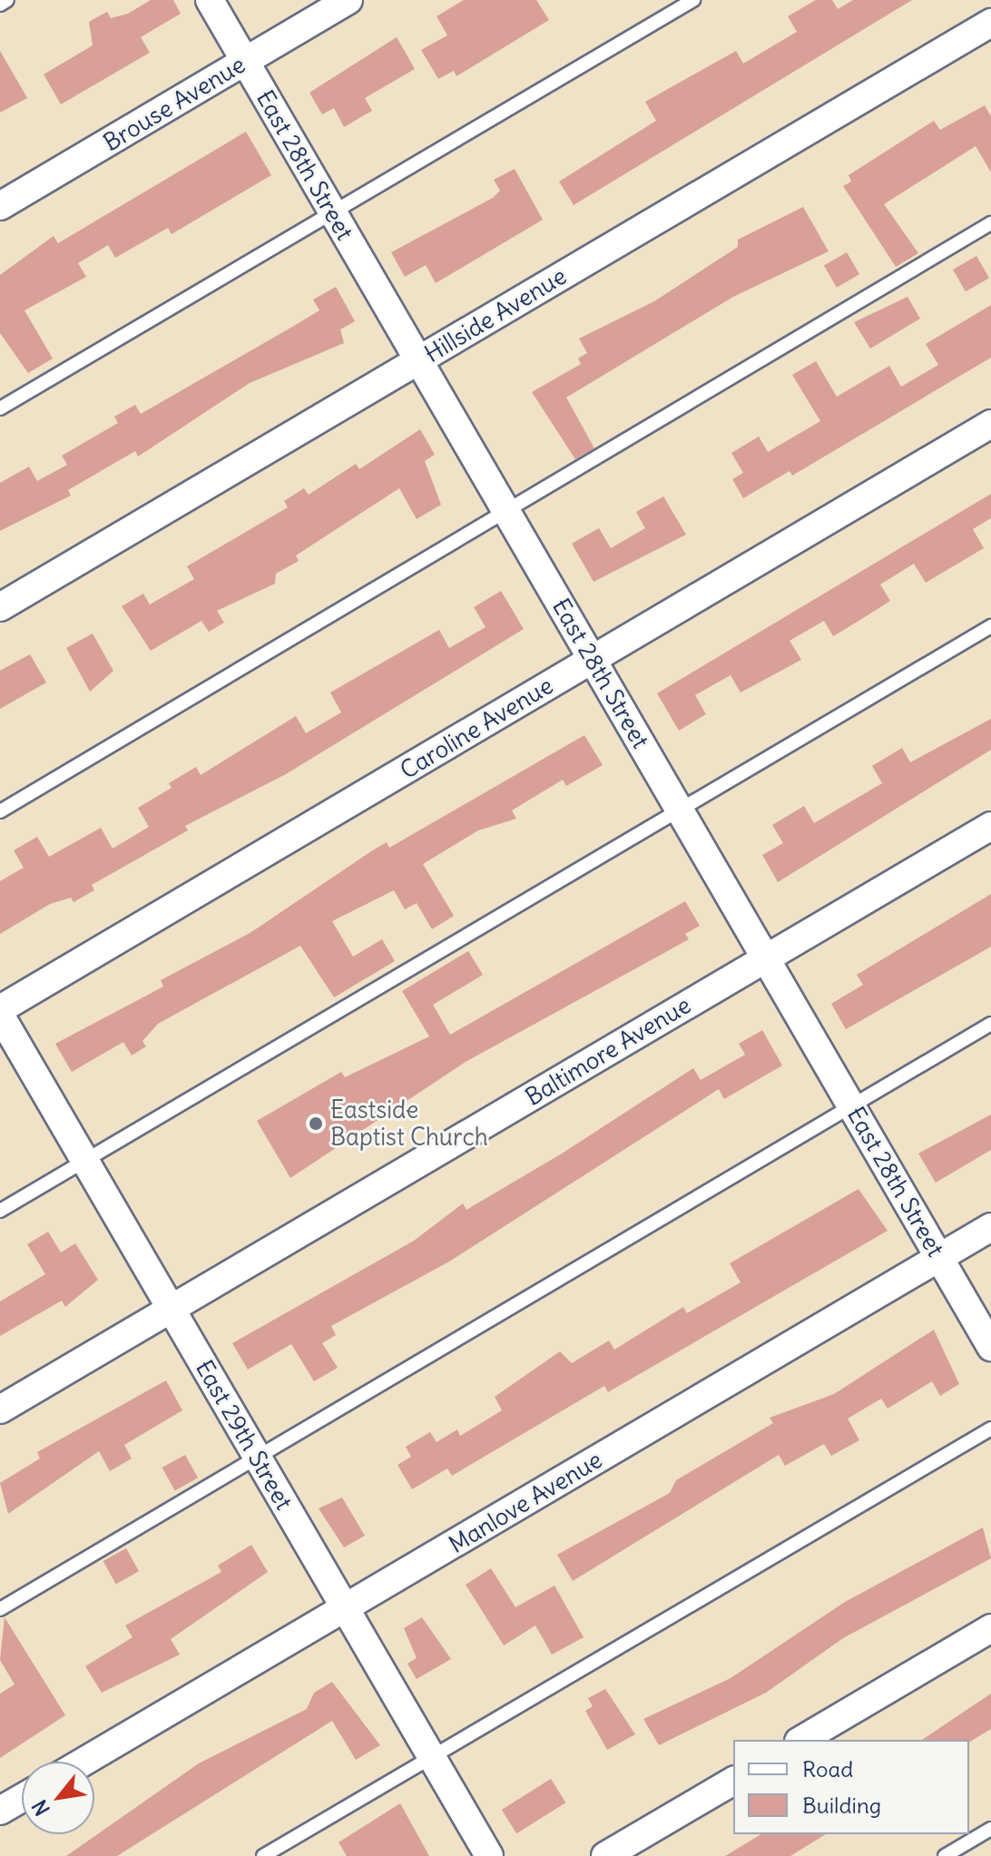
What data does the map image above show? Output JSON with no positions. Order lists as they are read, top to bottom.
{
  "streets": {
    "street": [
      "Brouse Avenue",
      "East 28th Street",
      "Hillside Avenue",
      "Caroline Avenue",
      "Baltimore Avenue",
      "East 29th Street",
      "Manlove Avenue"
    ]
  },
  "crossings": [
    ["Brouse Avenue", "East 28th Street"],
    ["East 28th Street", "Hillside Avenue"],
    ["East 28th Street", "Caroline Avenue"],
    ["East 28th Street", "Baltimore Avenue"],
    ["East 28th Street", "Manlove Avenue"],
    ["Baltimore Avenue", "East 29th Street"],
    ["East 29th Street", "Manlove Avenue"]
  ],
  "places": ["Eastside Baptist Church"],
  "legend": ["Road", "Building"],
  "north": "bottom left"
}
